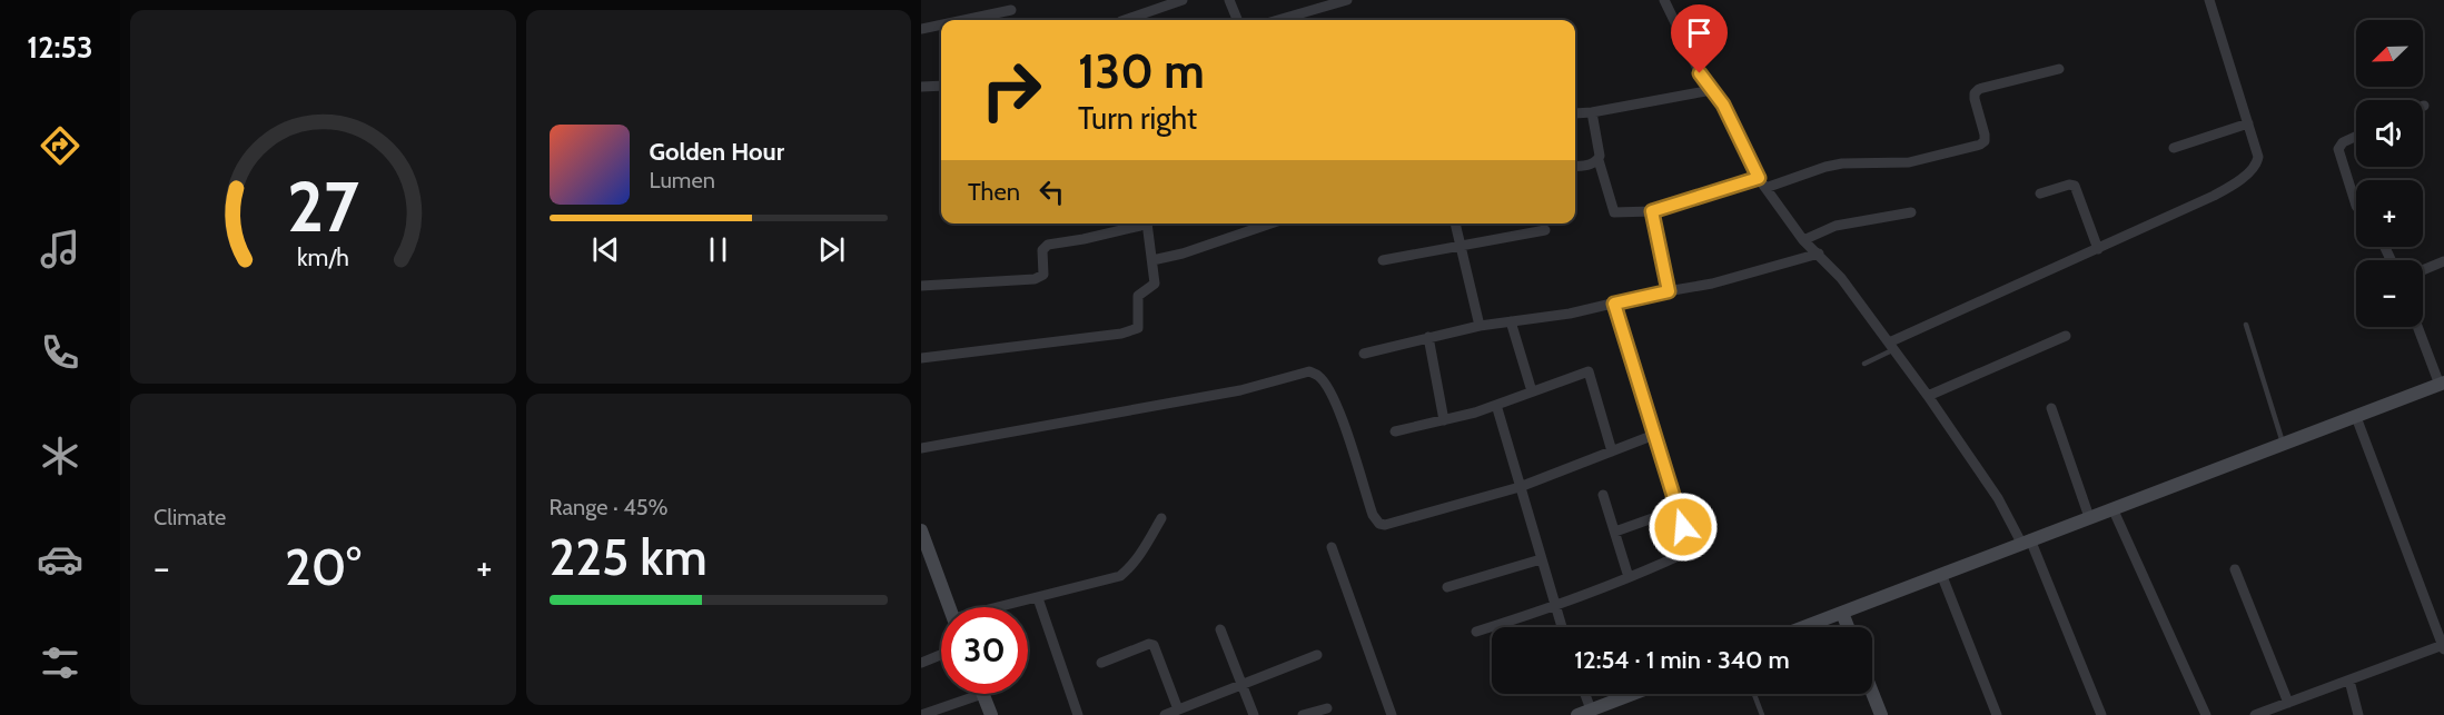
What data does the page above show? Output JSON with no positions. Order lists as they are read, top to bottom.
{
  "north": "bottom left",
  "page": {
    "tabs": "12:53",
    "map_buttons": ["+", "−"],
    "turn": ["130 m", "Turn right"],
    "song": ["Golden Hour", "Lumen"],
    "then": "Then",
    "tile": [
      "Climate",
      ["Range · 45%", "225 km"]
    ],
    "heat": ["−", "20°", "+"],
    "limit": "30",
    "trip": "12:54 · 1 min · 340 m",
    "gauge": ["27", "km/h"]
  }
}
